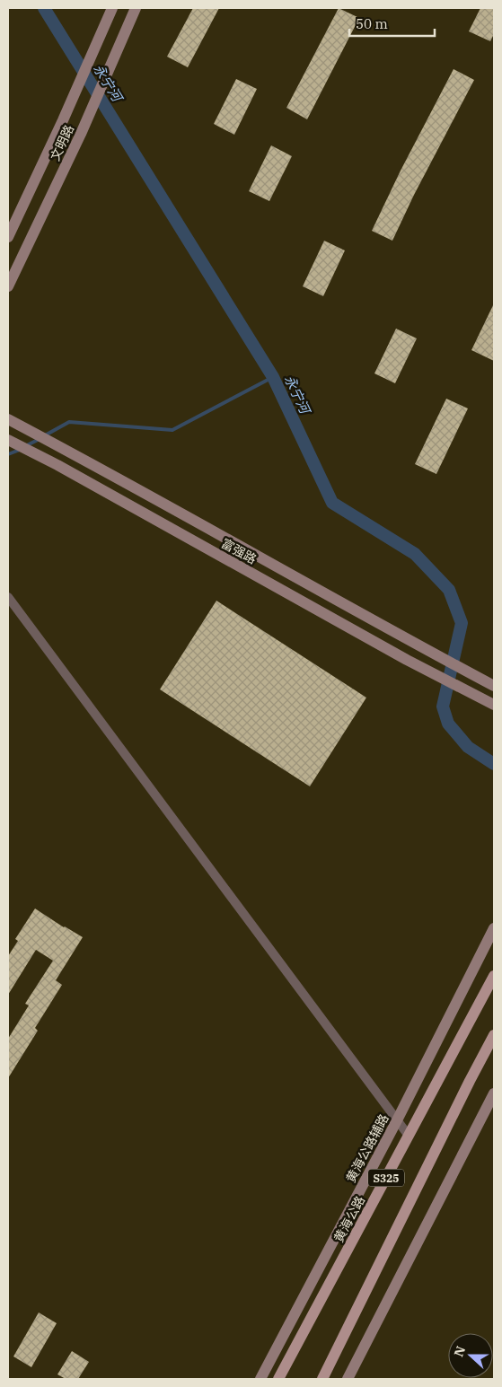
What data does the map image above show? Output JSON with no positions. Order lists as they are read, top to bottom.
{
  "streets": {
    "main road": [
      "文明路",
      "富强路",
      "黄海公路辅路",
      "S325",
      "黄海公路"
    ]
  },
  "water": ["永宁河"],
  "scale_bar": "50 m",
  "north": "left"
}
